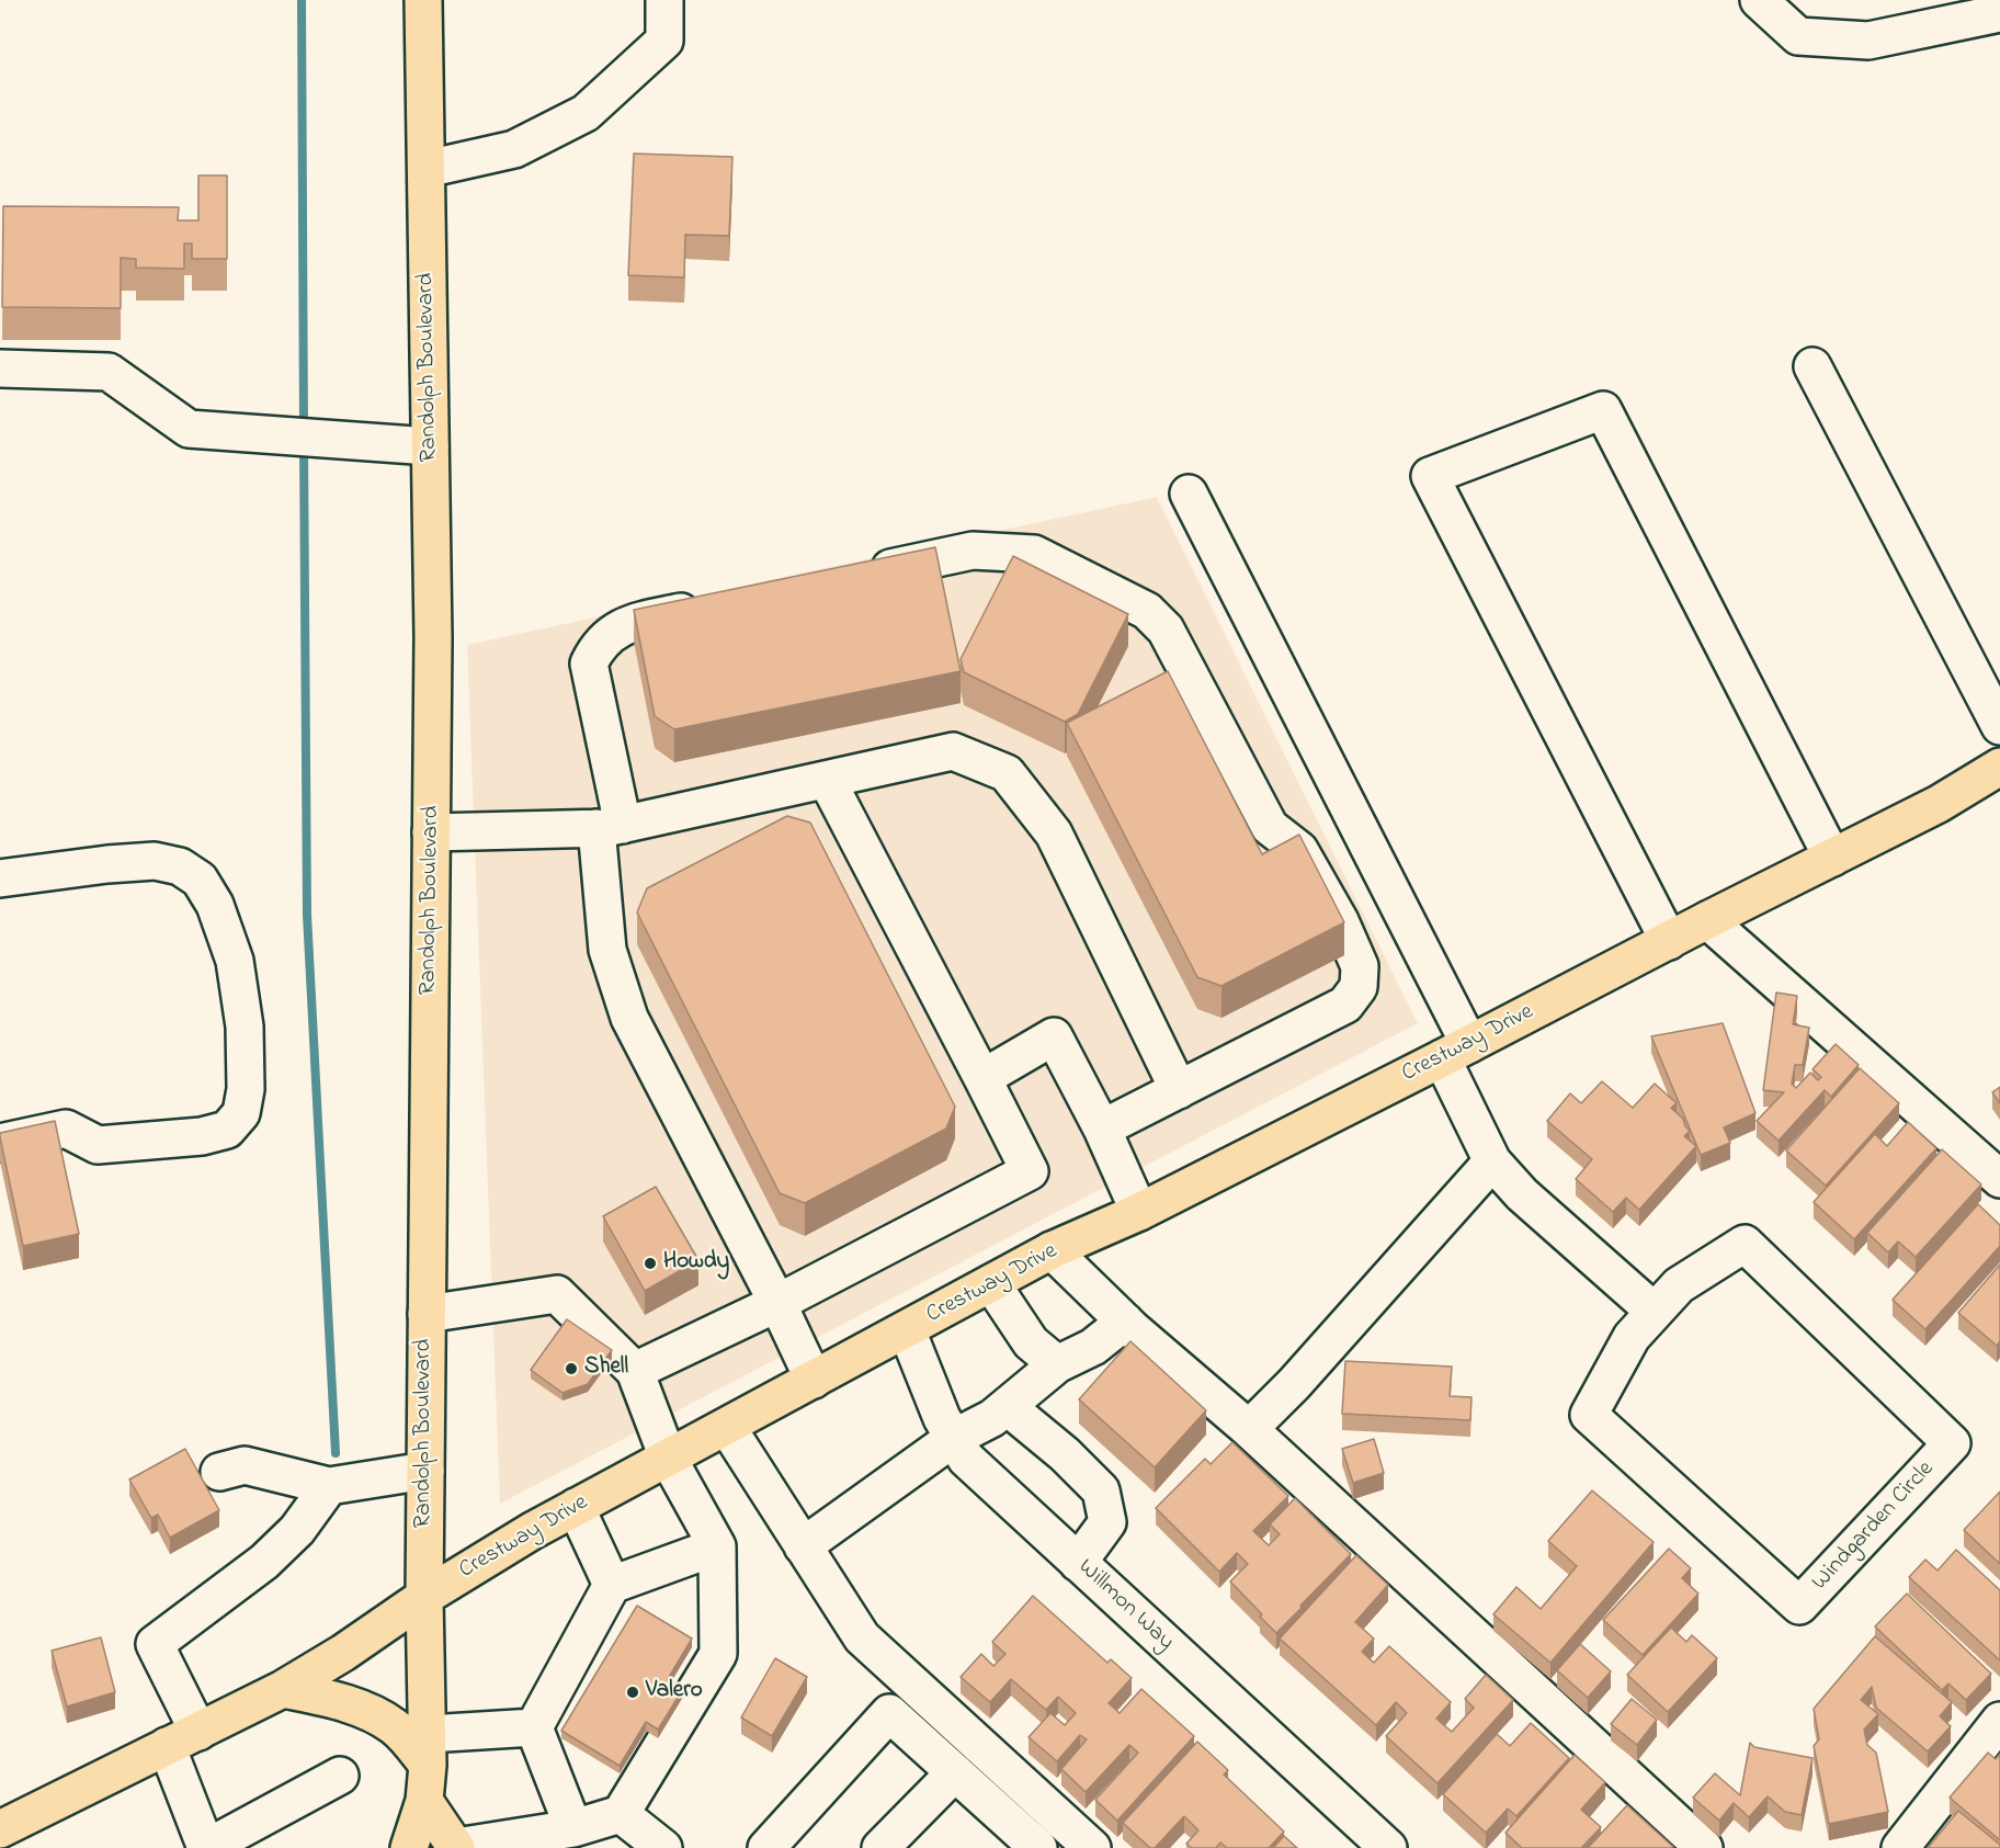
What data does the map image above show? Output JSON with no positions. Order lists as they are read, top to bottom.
{
  "streets": {
    "main road": ["Randolph Boulevard", "Crestway Drive"],
    "street": ["Windgarden Circle", "Willmon Way"]
  },
  "crossings": [
    ["Randolph Boulevard", "Crestway Drive"],
    ["Crestway Drive", "Willmon Way"]
  ],
  "places": ["Howdy", "Shell", "Valero"]
}
